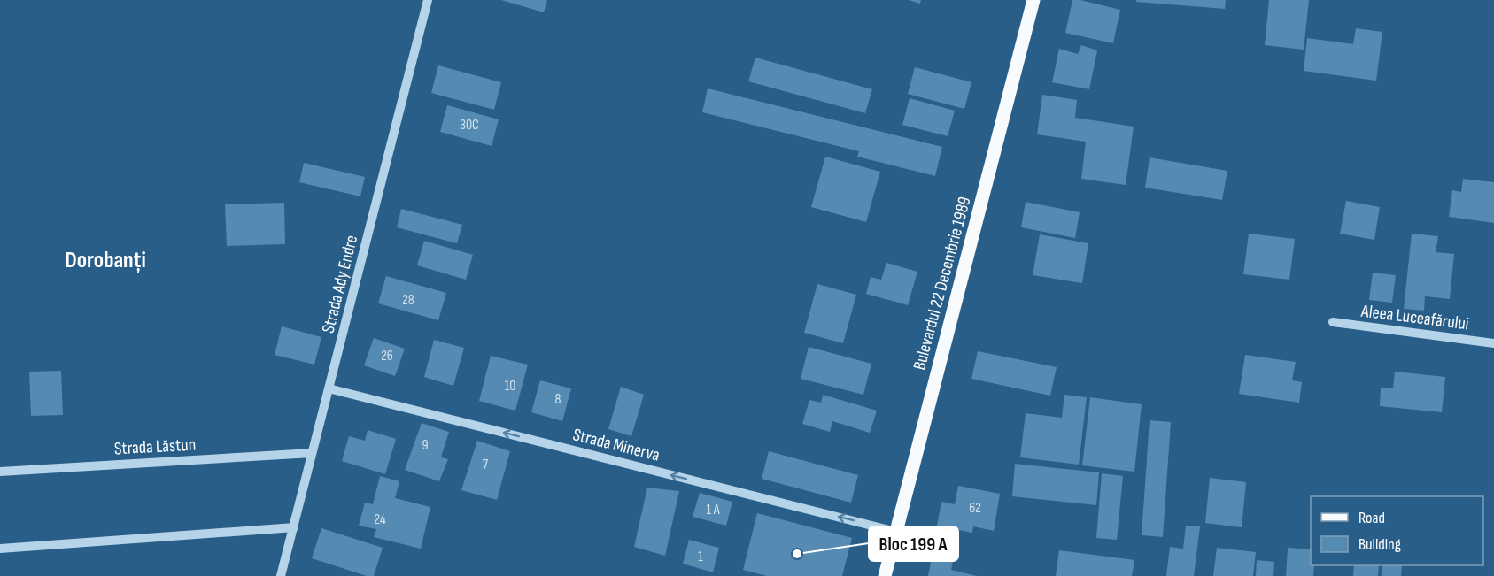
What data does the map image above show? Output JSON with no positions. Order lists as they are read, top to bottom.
{
  "streets": {
    "main road": ["Bulevardul 22 Decembrie 1989"],
    "street": [
      "Strada Ady Endre",
      "Aleea Luceafărului",
      "Strada Minerva",
      "Strada Lăstun"
    ]
  },
  "crossings": [
    ["Bulevardul 22 Decembrie 1989", "Strada Minerva"],
    ["Strada Ady Endre", "Strada Minerva"],
    ["Strada Ady Endre", "Strada Lăstun"]
  ],
  "one_way": ["Strada Minerva"],
  "districts": ["Dorobanți"],
  "places": ["Bloc 199 A"],
  "house_numbers": [
    "30C",
    "28",
    "26",
    "10",
    "8",
    "9",
    "7",
    "62",
    "1 A",
    "24",
    "1"
  ],
  "legend": ["Road", "Building"]
}
